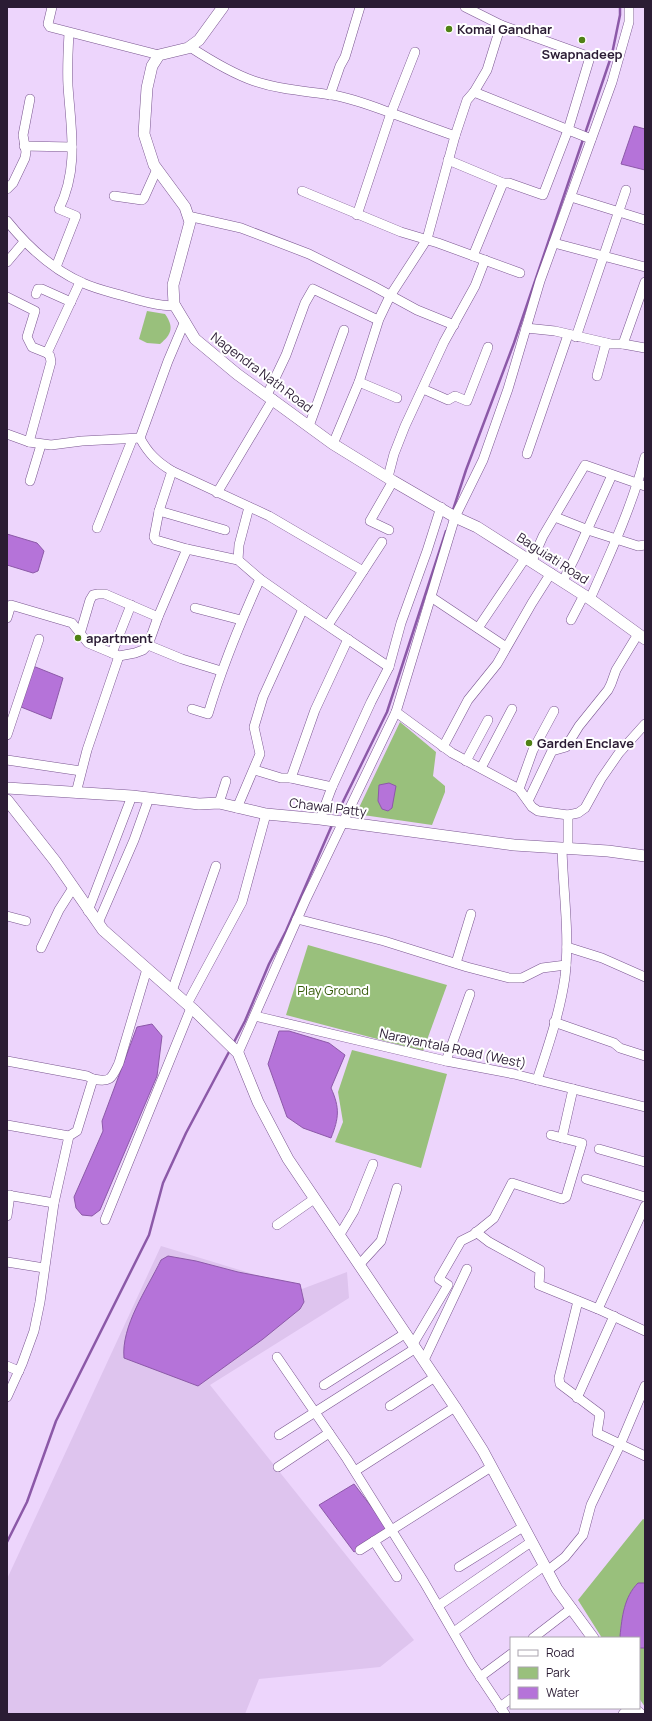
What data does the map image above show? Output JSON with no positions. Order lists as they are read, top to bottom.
{
  "streets": {
    "street": [
      "Nagendra Nath Road",
      "Baguiati Road",
      "Chawal Patty",
      "Narayantala Road (West)"
    ]
  },
  "crossings": [
    ["Nagendra Nath Road", "Baguiati Road"]
  ],
  "parks": ["Play Ground"],
  "places": [
    "Komal Gandhar",
    "Swapnadeep",
    "apartment",
    "Garden Enclave"
  ],
  "legend": ["Road", "Park", "Water"]
}
